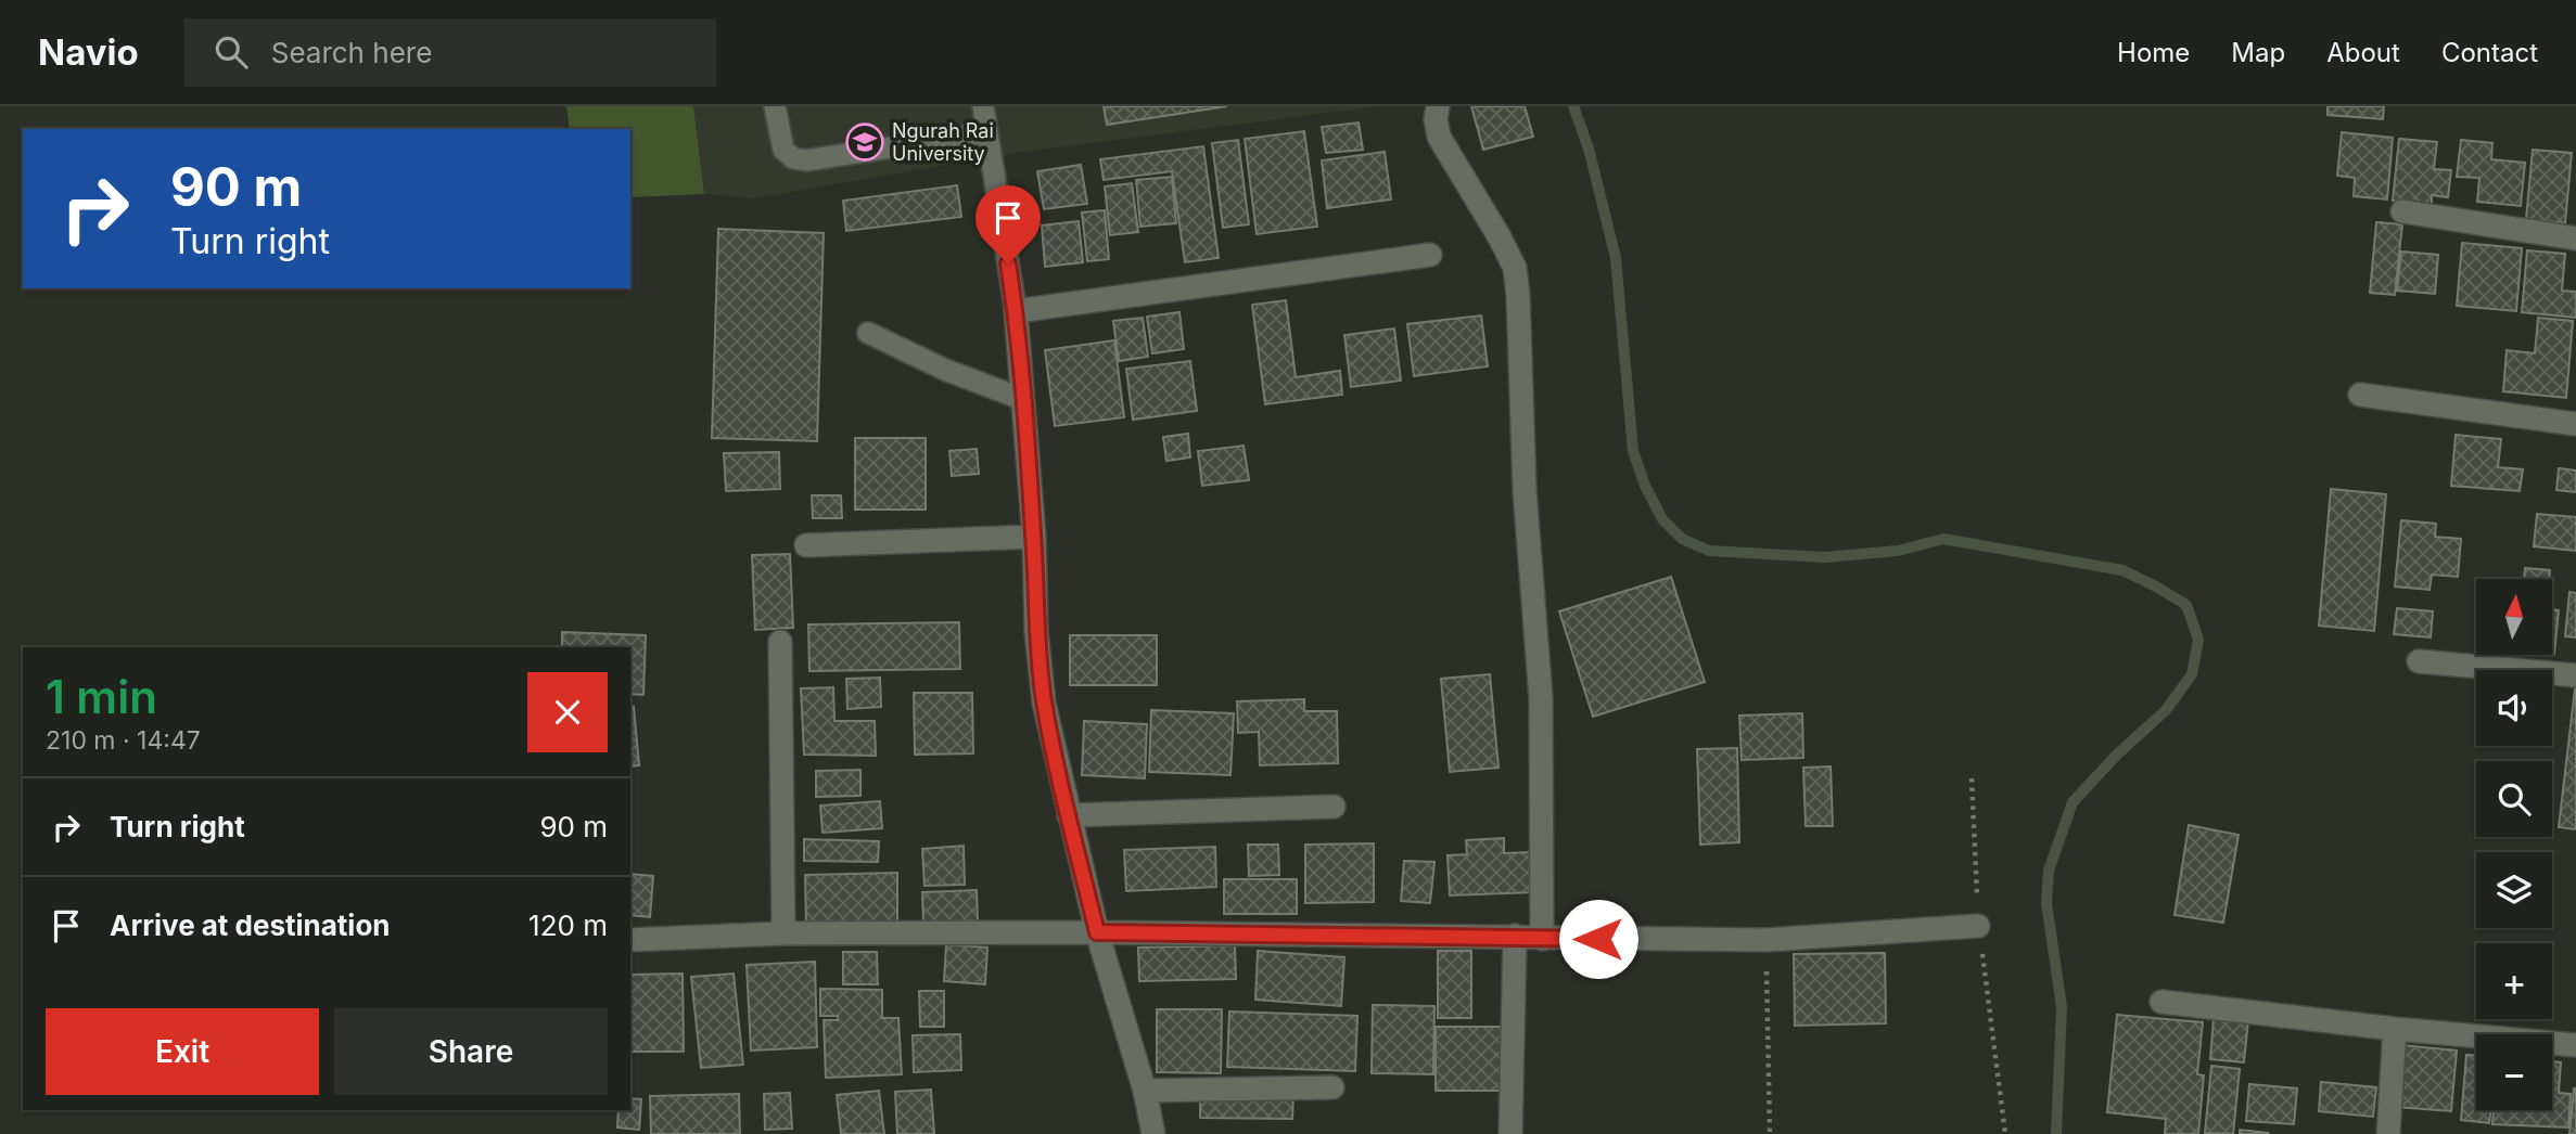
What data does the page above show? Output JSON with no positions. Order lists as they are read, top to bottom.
{
  "places": {
    "school or university": ["Ngurah Rai University"]
  },
  "north": "top",
  "page": {
    "header": "Navio",
    "search": "Search here",
    "nav": [
      "Home",
      "Map",
      "About",
      "Contact"
    ],
    "turn": ["90 m", "Turn right"],
    "map_buttons": ["+", "−"],
    "heading": ["1 min", "210 m · 14:47"],
    "list": [
      {
        "name": "Turn right",
        "value": "90 m"
      },
      {
        "name": "Arrive at destination",
        "value": "120 m"
      }
    ],
    "buttons": ["Exit", "Share"]
  }
}
